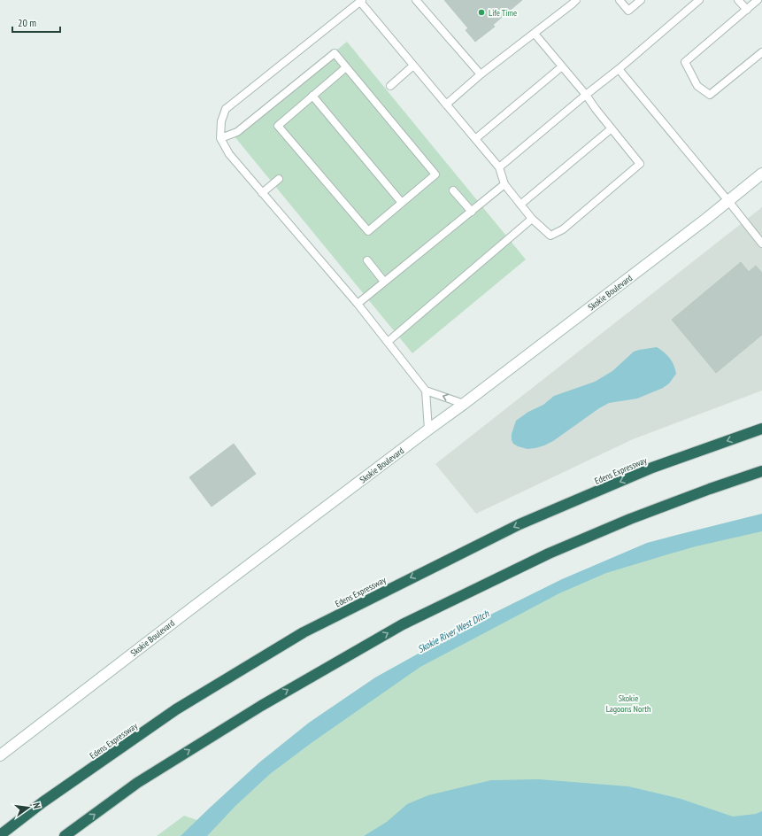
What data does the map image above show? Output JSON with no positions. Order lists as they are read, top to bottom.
{
  "streets": {
    "highway": ["Edens Expressway"],
    "main road": ["Skokie Boulevard"]
  },
  "water": ["Skokie River West Ditch"],
  "parks": ["Skokie Lagoons North"],
  "places": ["Life Time"],
  "scale_bar": "20 m",
  "north": "right"
}
